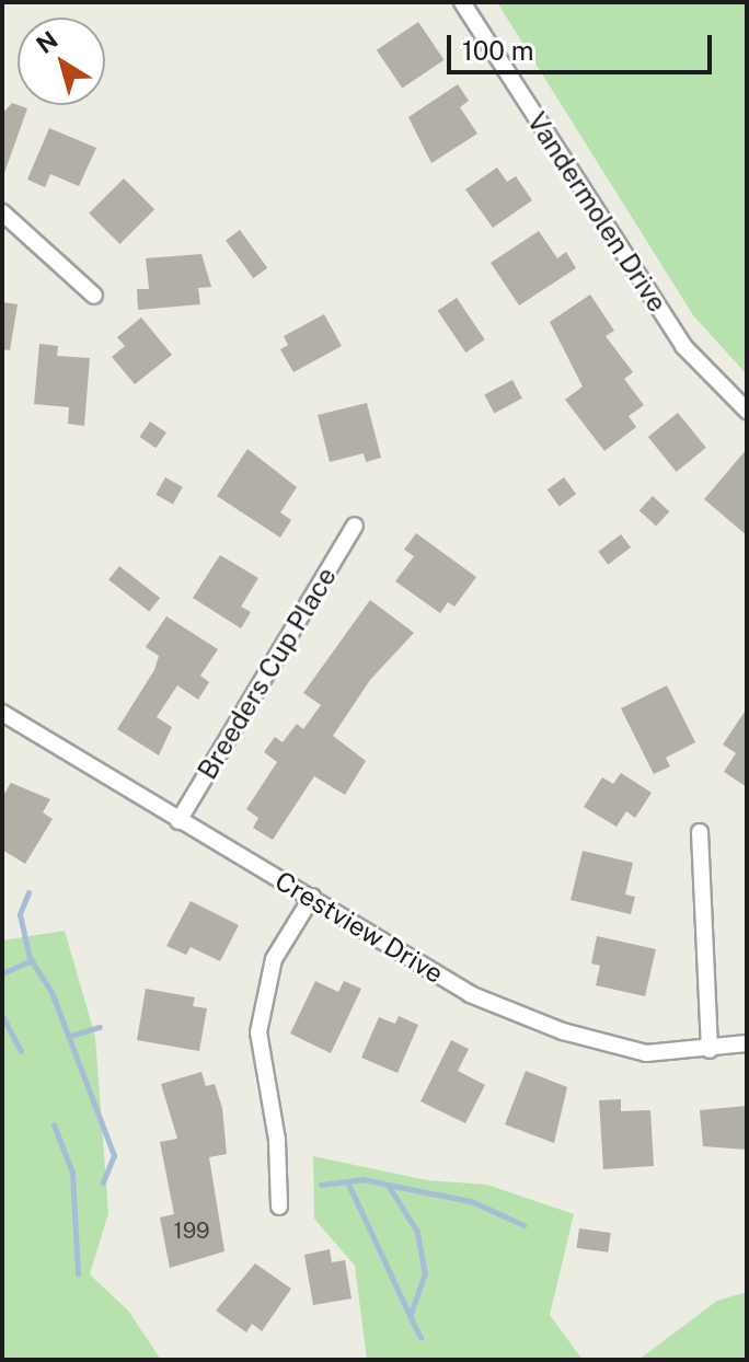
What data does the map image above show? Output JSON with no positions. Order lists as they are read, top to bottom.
{
  "streets": {
    "street": ["Vandermolen Drive", "Breeders Cup Place", "Crestview Drive"]
  },
  "crossings": [
    ["Breeders Cup Place", "Crestview Drive"]
  ],
  "house_numbers": ["199"],
  "scale_bar": "100 m",
  "north": "top left"
}
